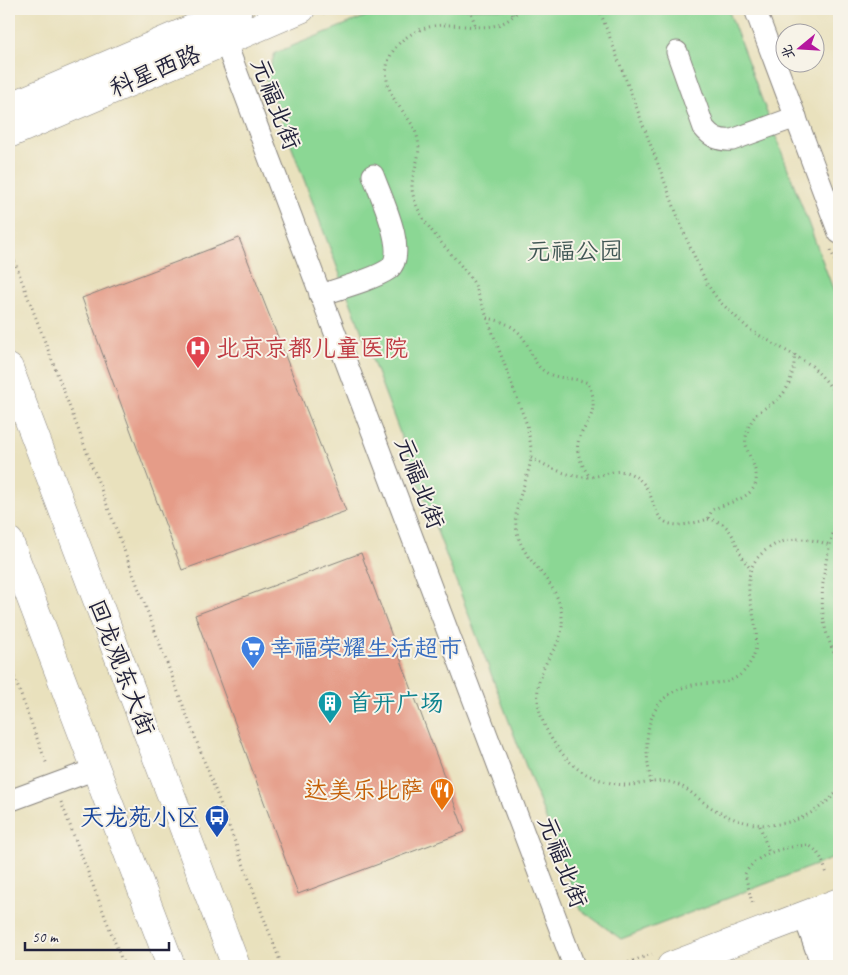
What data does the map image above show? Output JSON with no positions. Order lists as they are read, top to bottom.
{
  "streets": {
    "main road": ["科星西路", "回龙观东大街"],
    "street": ["元福北街"]
  },
  "crossings": [
    ["科星西路", "元福北街"]
  ],
  "parks": ["元福公园"],
  "places": {
    "hospital": ["北京京都儿童医院"],
    "supermarket": ["幸福荣耀生活超市"],
    "building": ["首开广场"],
    "restaurant": ["达美乐比萨"],
    "bus stop": ["天龙苑小区"]
  },
  "scale_bar": "50 m",
  "north": "left"
}
